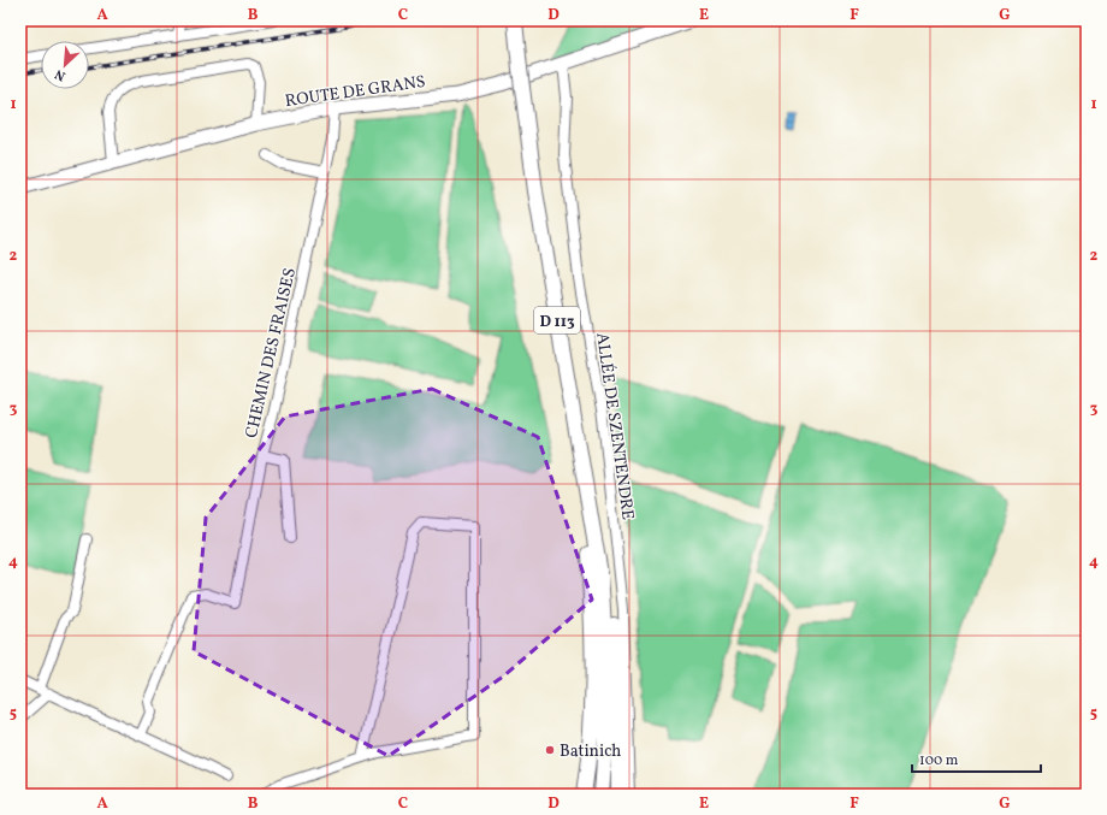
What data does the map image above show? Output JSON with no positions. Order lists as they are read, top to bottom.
{
  "streets": {
    "main road": ["D 113"],
    "street": ["ROUTE DE GRANS", "CHEMIN DES FRAISES", "ALLÉE DE SZENTENDRE"]
  },
  "crossings": [
    ["ROUTE DE GRANS", "CHEMIN DES FRAISES"],
    ["ROUTE DE GRANS", "ALLÉE DE SZENTENDRE"]
  ],
  "places": ["Batinich"],
  "scale_bar": "100 m",
  "north": "bottom left",
  "grid": {
    "columns": [
      "A",
      "B",
      "C",
      "D",
      "E",
      "F",
      "G"
    ],
    "rows": [
      "1",
      "2",
      "3",
      "4",
      "5"
    ]
  }
}
